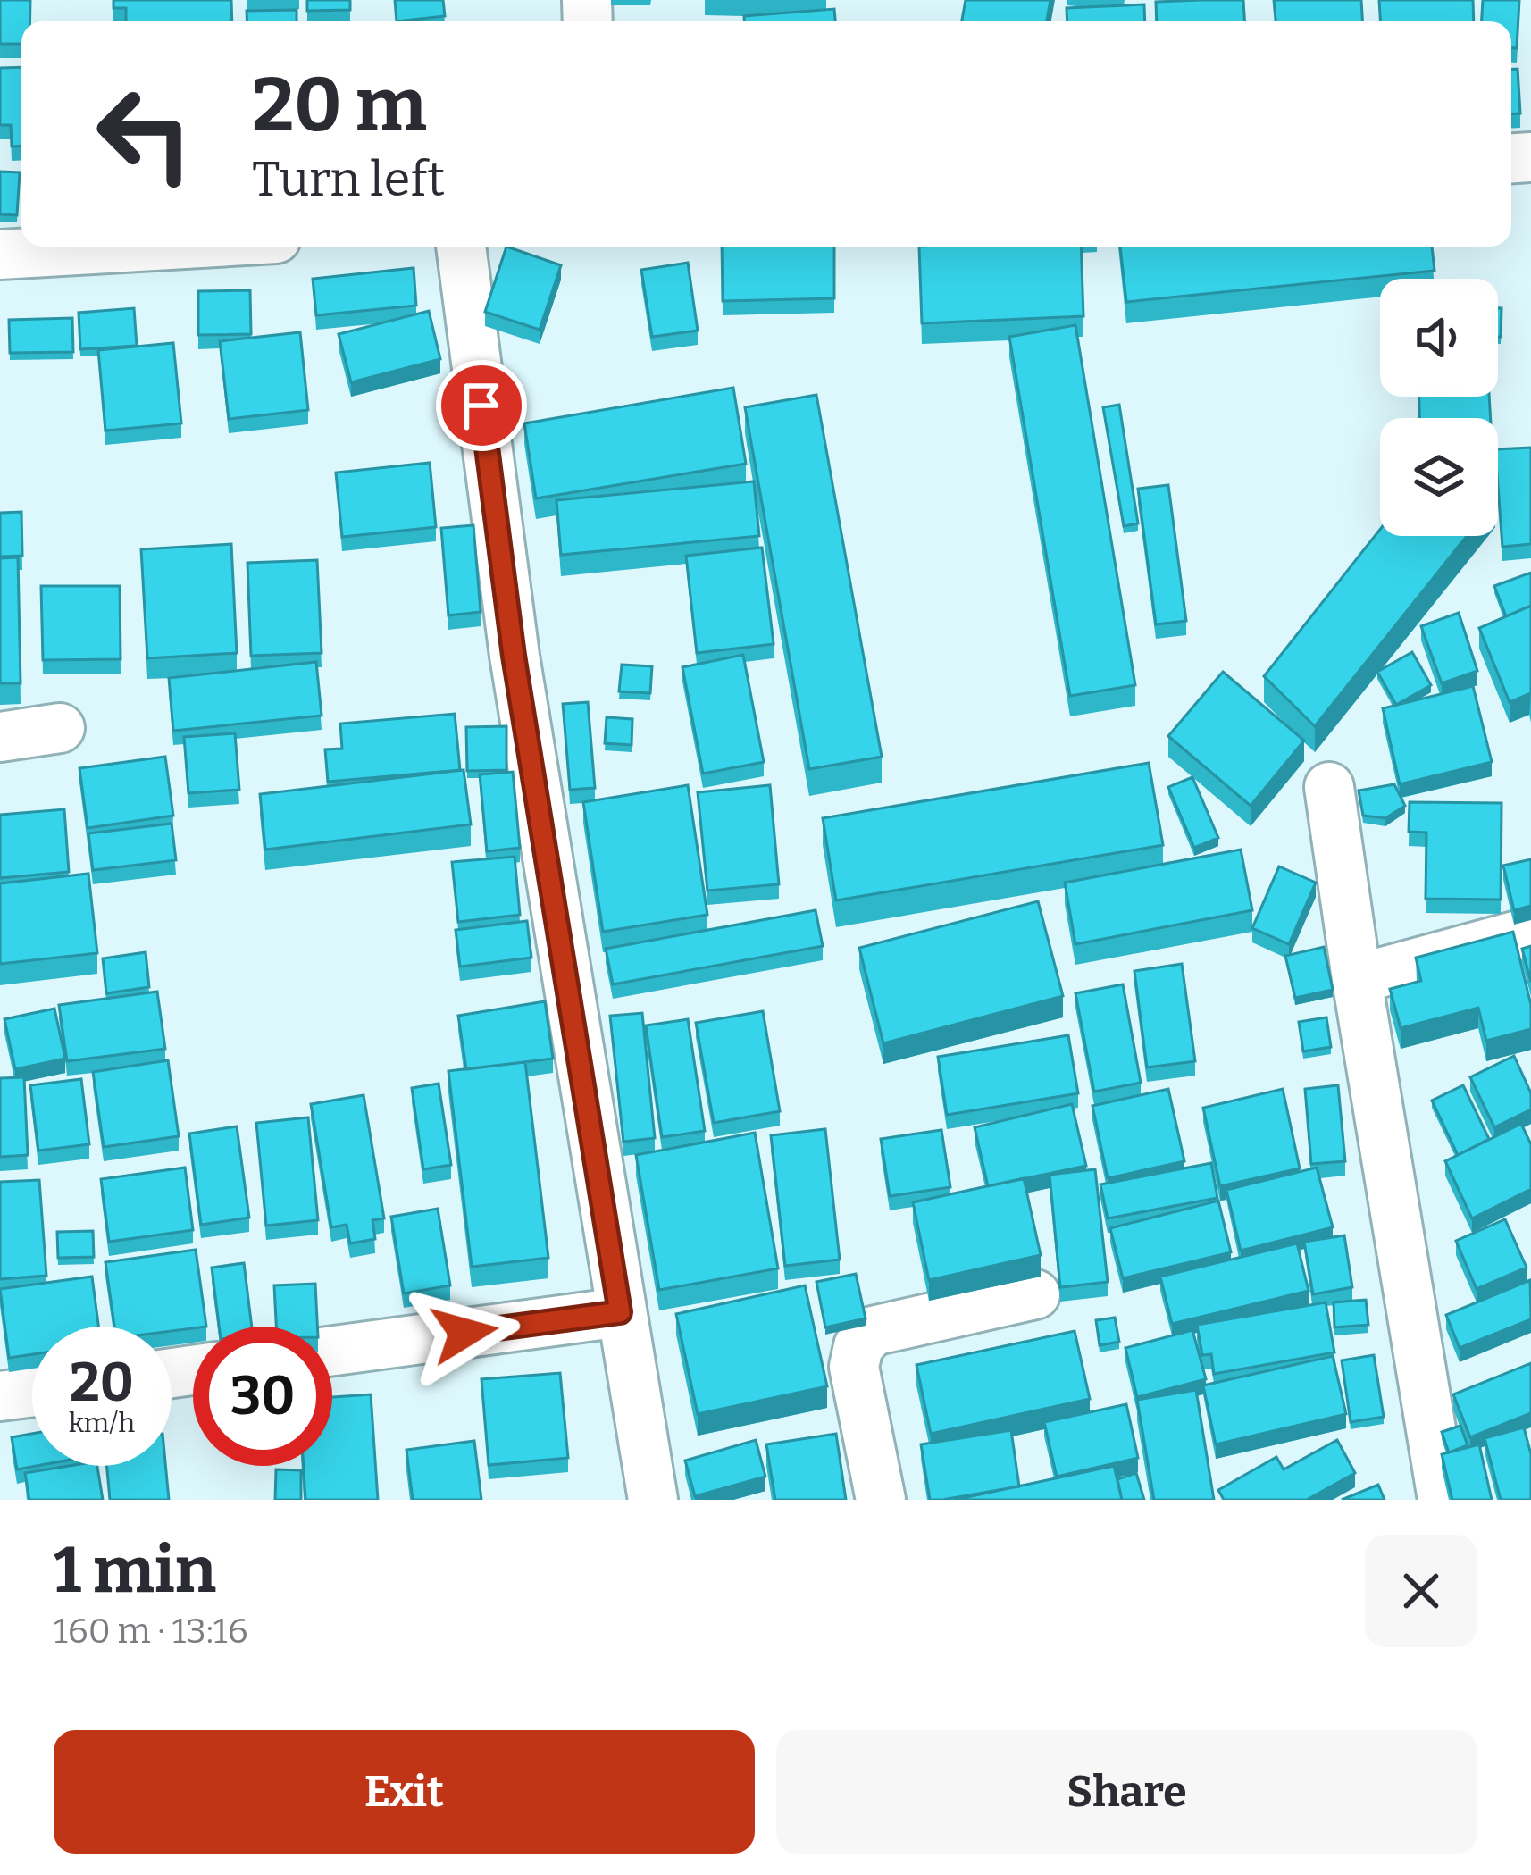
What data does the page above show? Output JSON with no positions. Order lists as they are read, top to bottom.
{
  "page": {
    "turn": ["20 m", "Turn left"],
    "speed": "20 km/h",
    "limit": "30",
    "heading": ["1 min", "160 m · 13:16"],
    "buttons": ["Exit", "Share"]
  }
}
